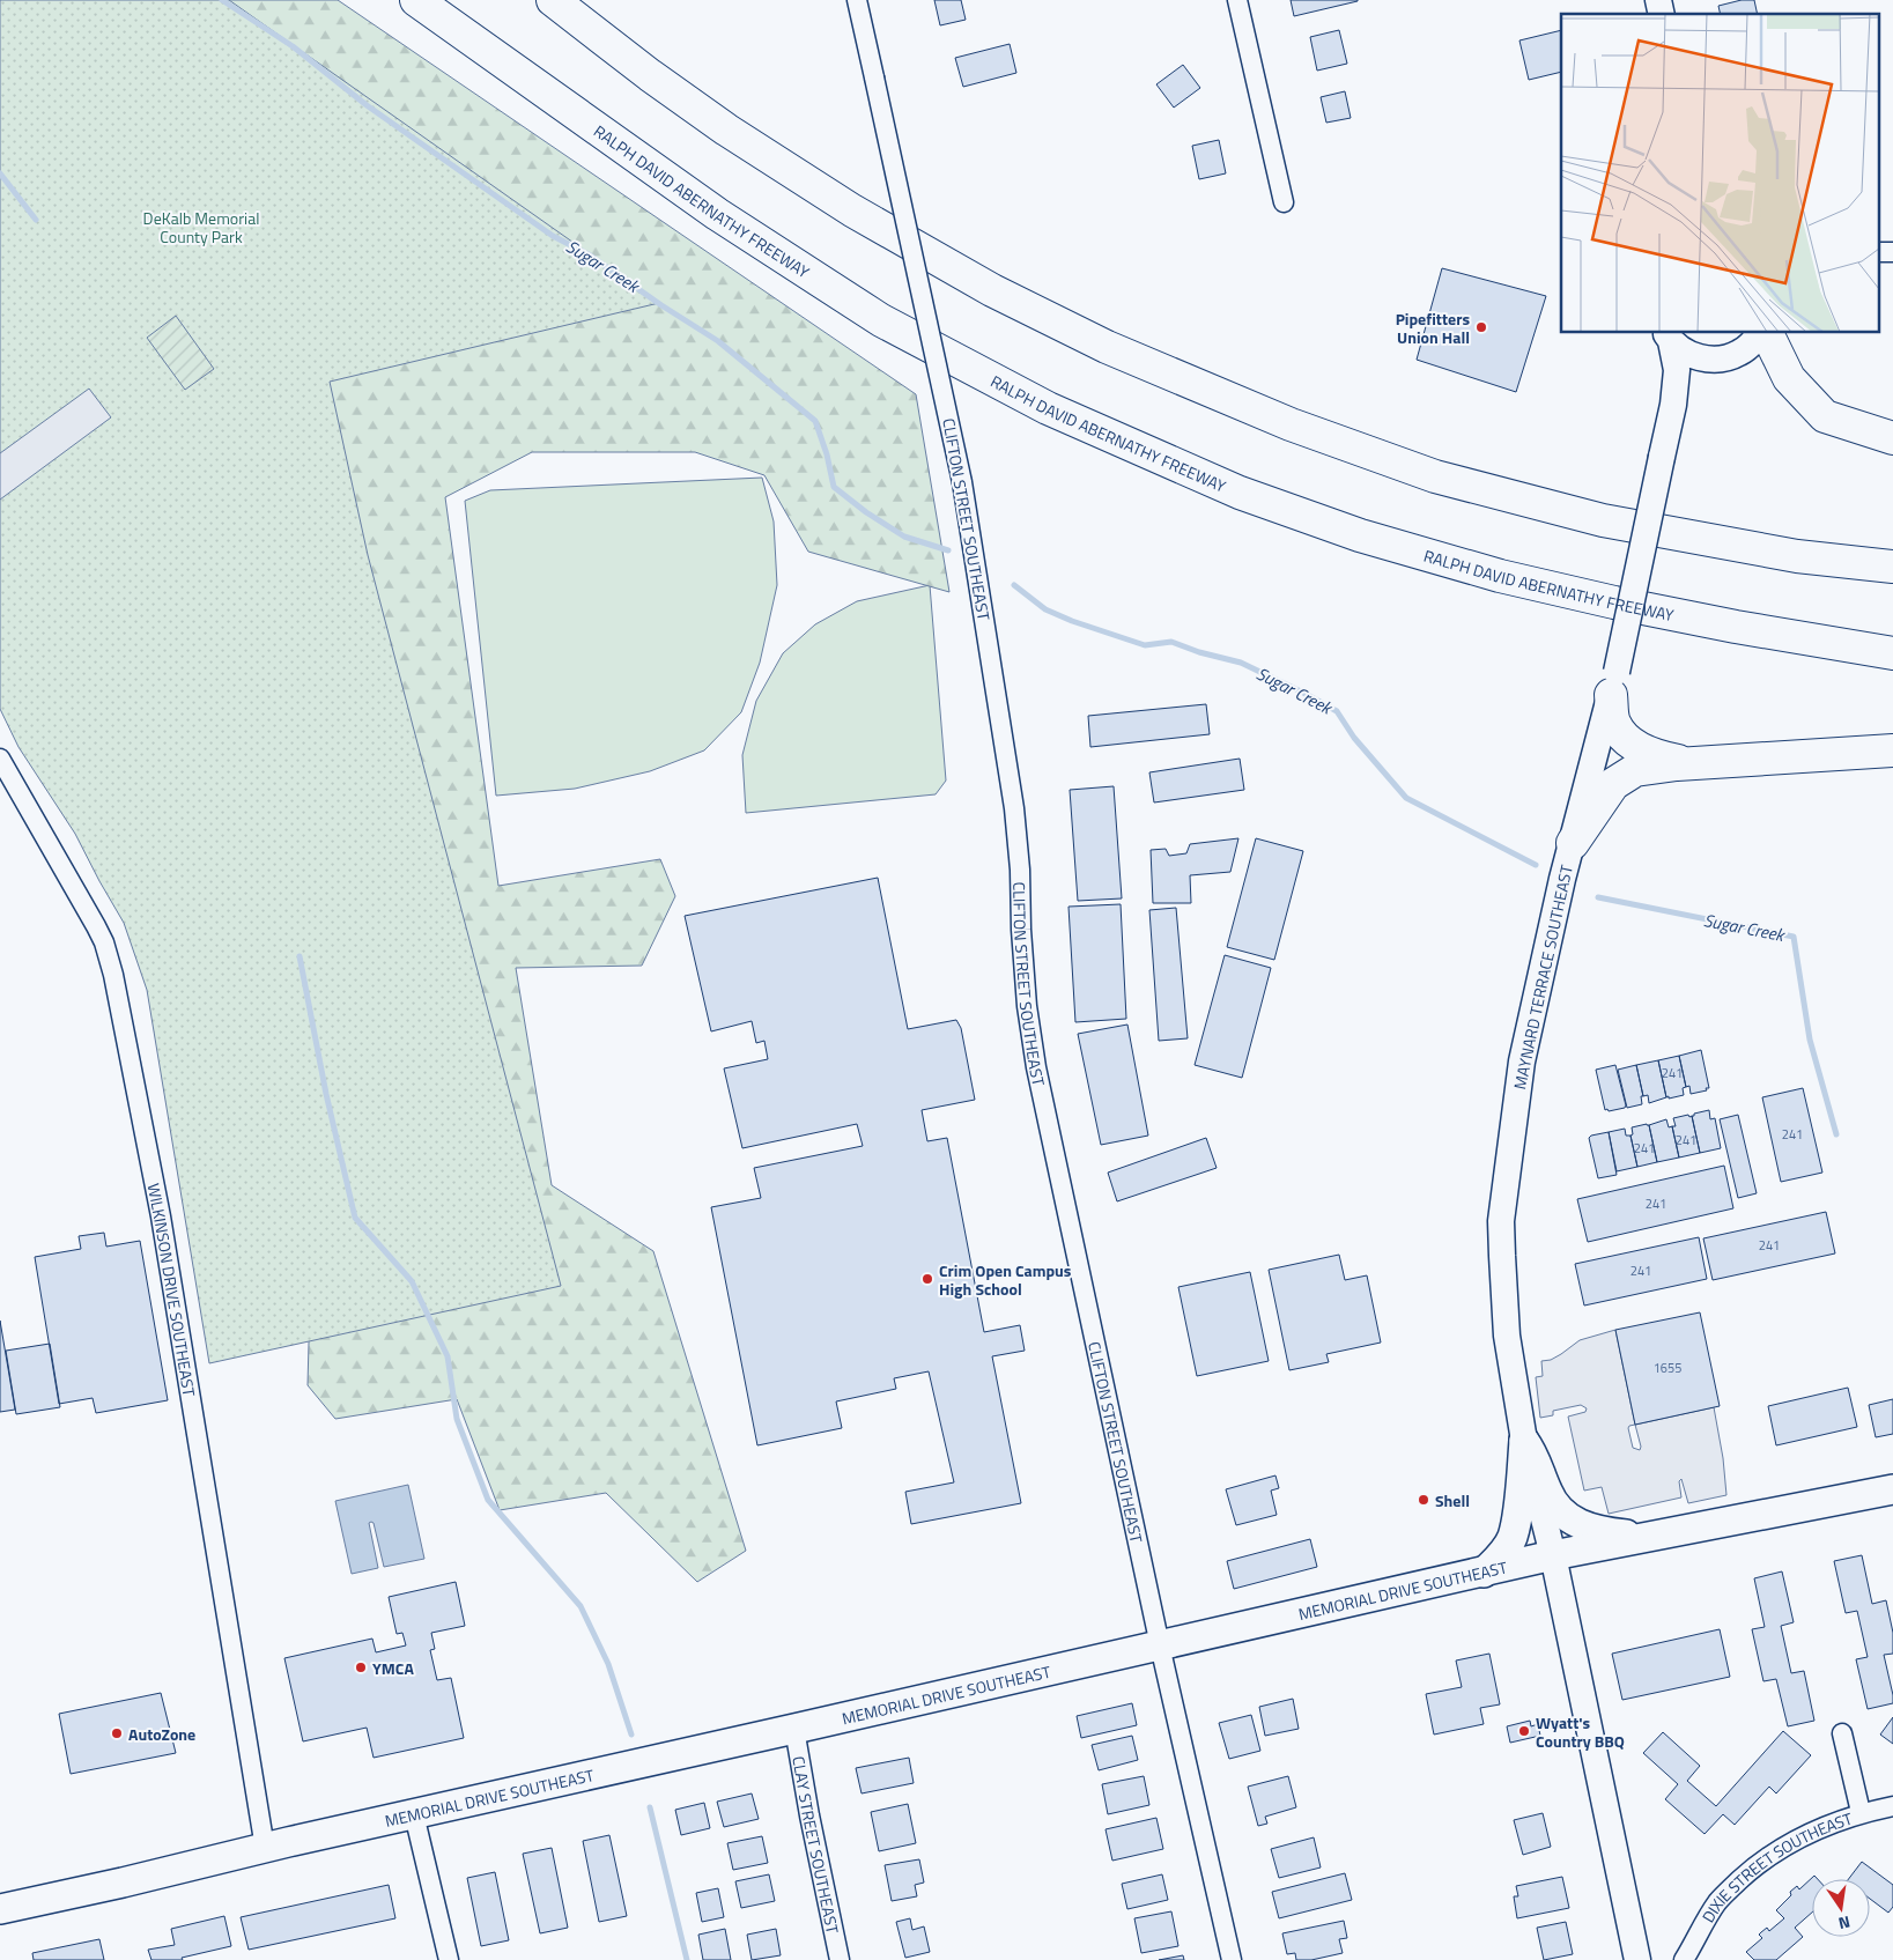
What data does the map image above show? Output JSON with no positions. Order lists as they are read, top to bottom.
{
  "streets": {
    "highway": ["RALPH DAVID ABERNATHY FREEWAY"],
    "main road": ["MEMORIAL DRIVE SOUTHEAST"],
    "street": [
      "CLIFTON STREET SOUTHEAST",
      "MAYNARD TERRACE SOUTHEAST",
      "WILKINSON DRIVE SOUTHEAST",
      "CLAY STREET SOUTHEAST",
      "DIXIE STREET SOUTHEAST"
    ]
  },
  "crossings": [
    ["CLIFTON STREET SOUTHEAST", "MEMORIAL DRIVE SOUTHEAST"],
    ["MAYNARD TERRACE SOUTHEAST", "MEMORIAL DRIVE SOUTHEAST"],
    ["WILKINSON DRIVE SOUTHEAST", "MEMORIAL DRIVE SOUTHEAST"],
    ["MEMORIAL DRIVE SOUTHEAST", "CLAY STREET SOUTHEAST"]
  ],
  "water": ["Sugar Creek"],
  "parks": ["DeKalb Memorial County Park"],
  "places": [
    "Pipefitters Union Hall",
    "Crim Open Campus High School",
    "Shell",
    "YMCA",
    "Wyatt's Country BBQ",
    "AutoZone"
  ],
  "house_numbers": [
    "241",
    "241",
    "241",
    "241",
    "241",
    "241",
    "241",
    "1655"
  ],
  "north": "bottom"
}
